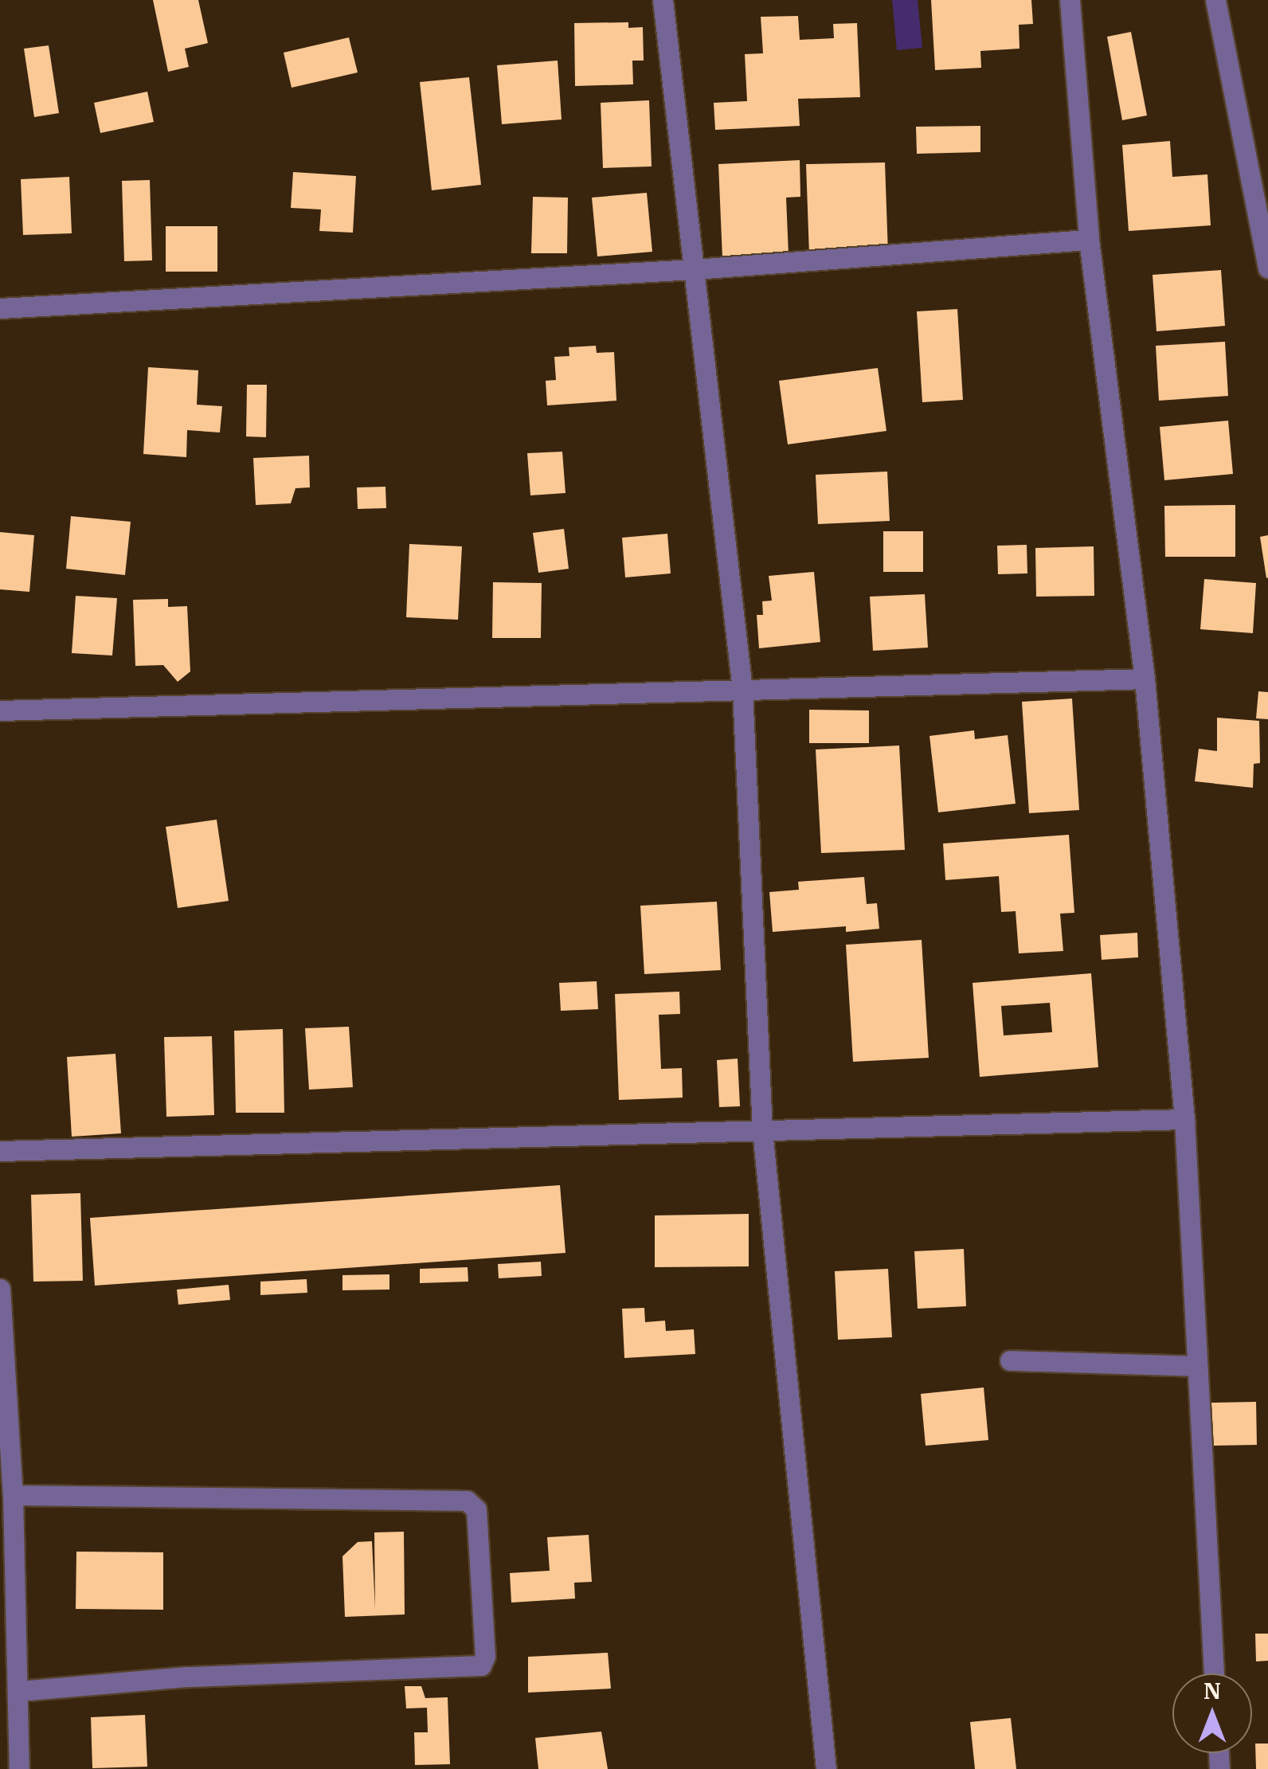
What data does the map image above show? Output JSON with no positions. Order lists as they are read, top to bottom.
{
  "north": "top"
}
